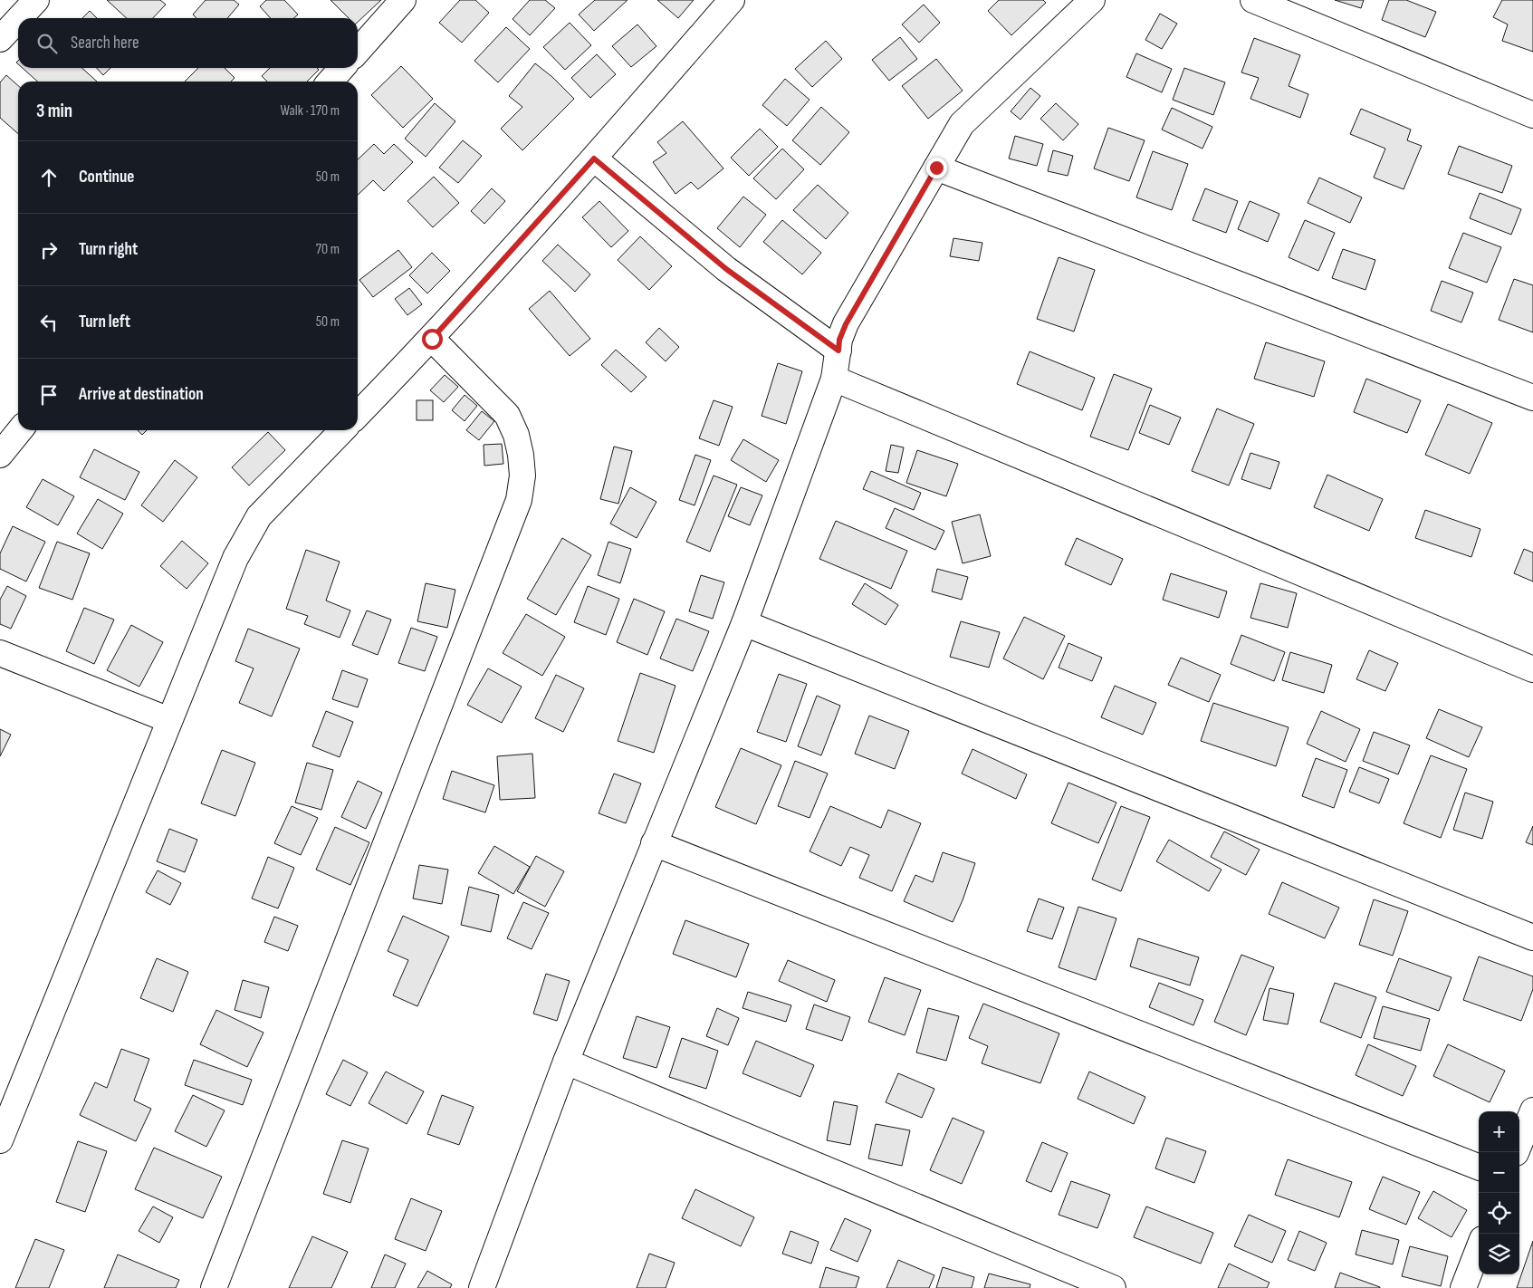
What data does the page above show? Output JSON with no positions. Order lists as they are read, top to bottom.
{
  "page": {
    "search": "Search here",
    "heading": ["3 min", "Walk · 170 m"],
    "list": [
      ["Continue", "50 m"],
      ["Turn right", "70 m"],
      ["Turn left", "50 m"],
      "Arrive at destination"
    ],
    "map_buttons": ["+", "−"]
  }
}
